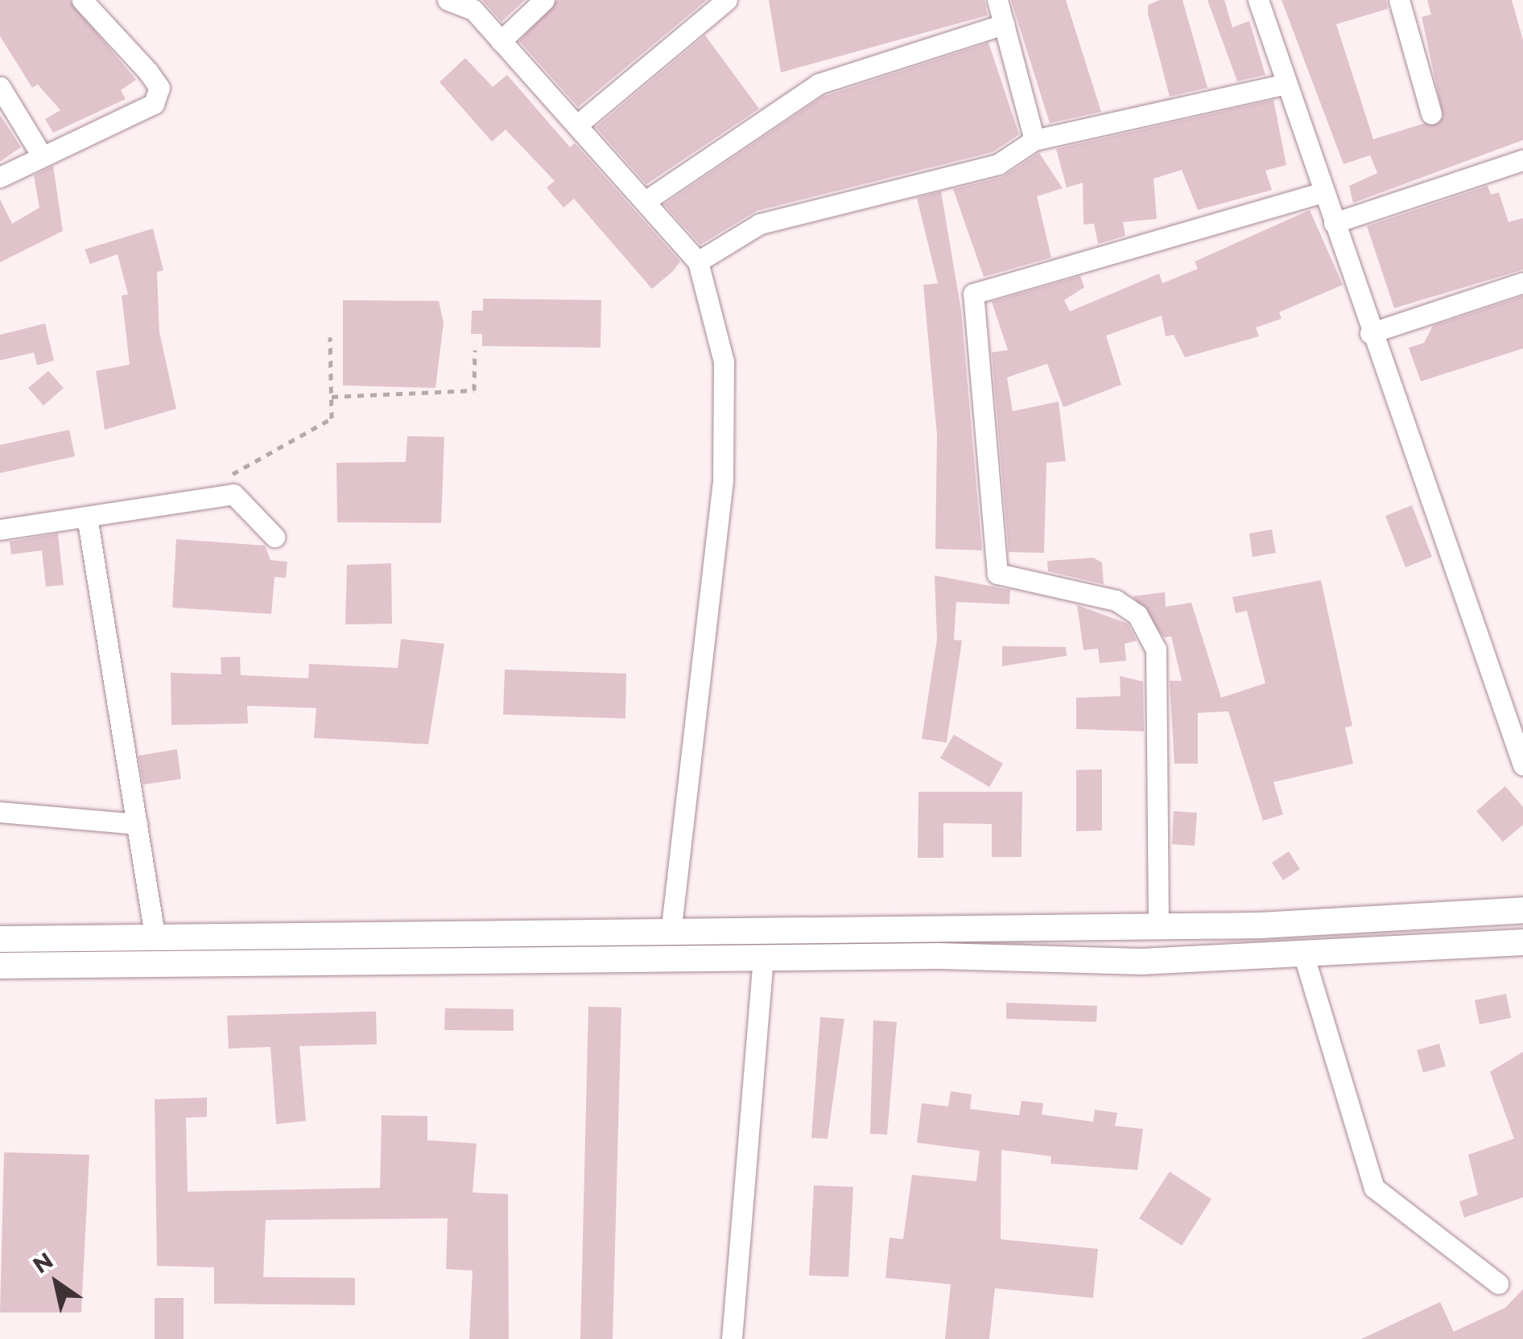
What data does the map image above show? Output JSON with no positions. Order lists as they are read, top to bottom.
{
  "north": "top left"
}
